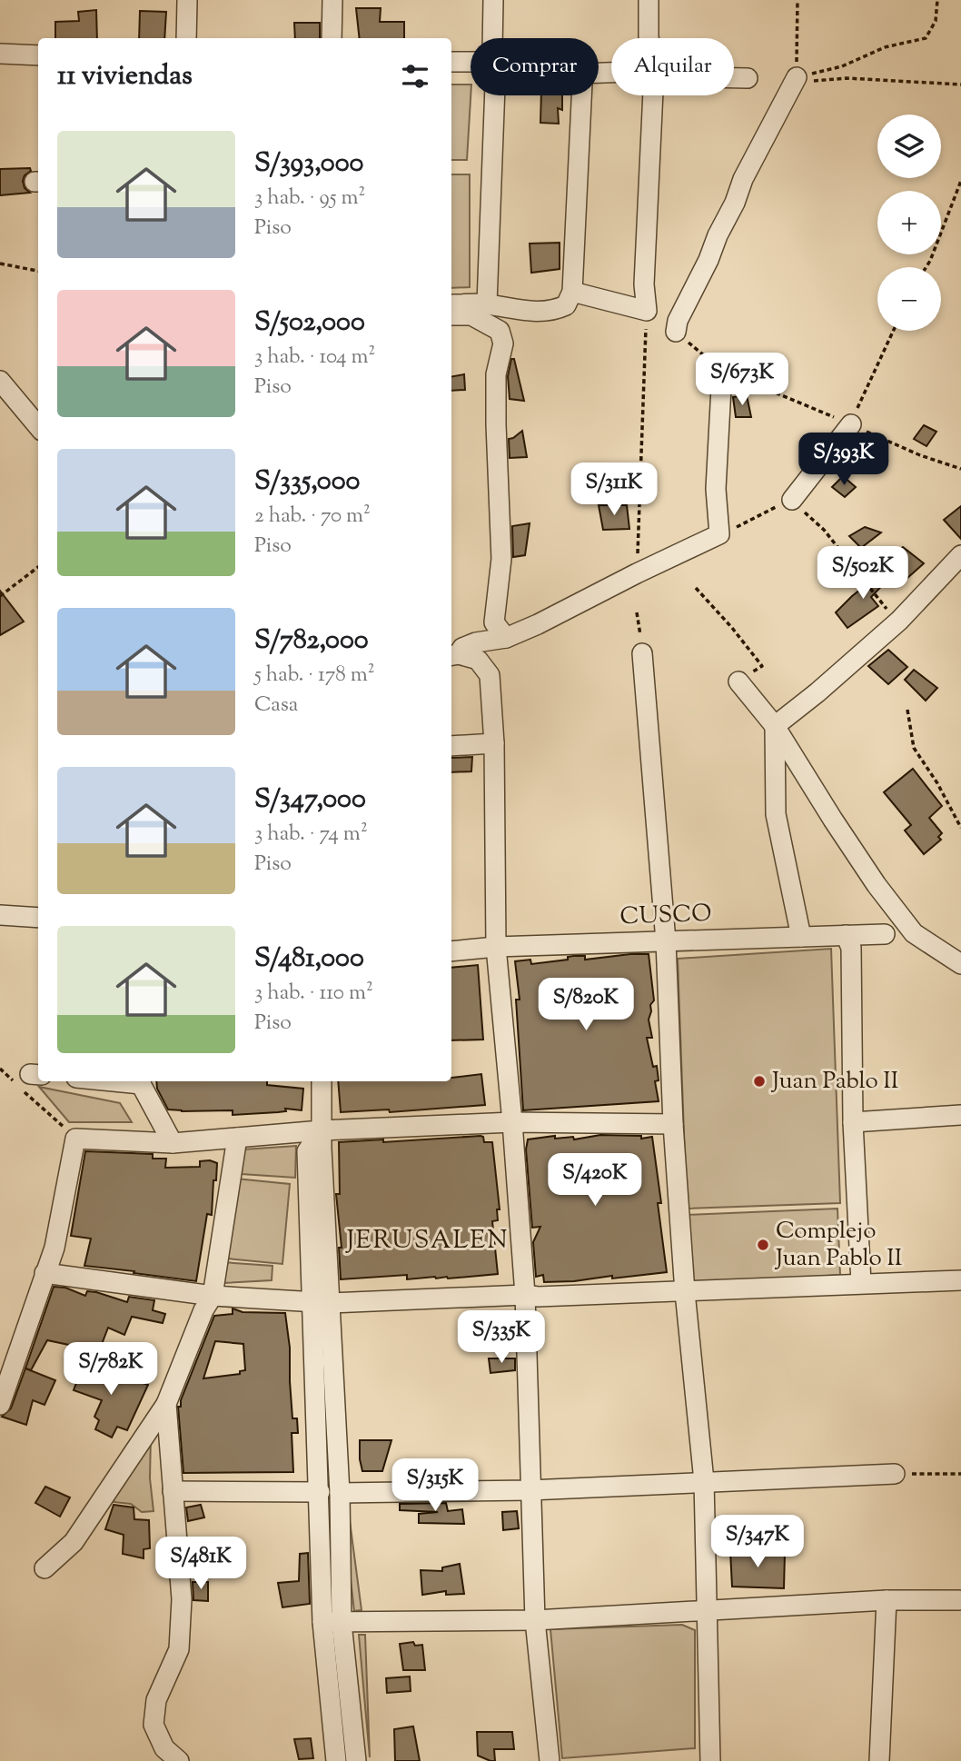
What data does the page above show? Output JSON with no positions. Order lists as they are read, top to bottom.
{
  "streets": {
    "street": ["CUSCO"]
  },
  "districts": ["JERUSALEN"],
  "places": ["Juan Pablo II", "Complejo Juan Pablo II"],
  "page": {
    "chip": ["Comprar", "Alquilar"],
    "heading": "11 viviendas",
    "map_buttons": ["+", "−"],
    "list": [
      {
        "name": "S/393,000",
        "note": "3 hab. · 95 m² · Piso"
      },
      {
        "name": "S/502,000",
        "note": "3 hab. · 104 m² · Piso"
      },
      {
        "name": "S/335,000",
        "note": "2 hab. · 70 m² · Piso"
      },
      {
        "name": "S/782,000",
        "note": "5 hab. · 178 m² · Casa"
      },
      {
        "name": "S/347,000",
        "note": "3 hab. · 74 m² · Piso"
      },
      {
        "name": "S/481,000",
        "note": "3 hab. · 110 m² · Piso"
      }
    ],
    "price": [
      "S/673K",
      "S/393K",
      "S/311K",
      "S/502K",
      "S/820K",
      "S/420K",
      "S/335K",
      "S/782K",
      "S/315K",
      "S/347K",
      "S/481K"
    ]
  }
}
